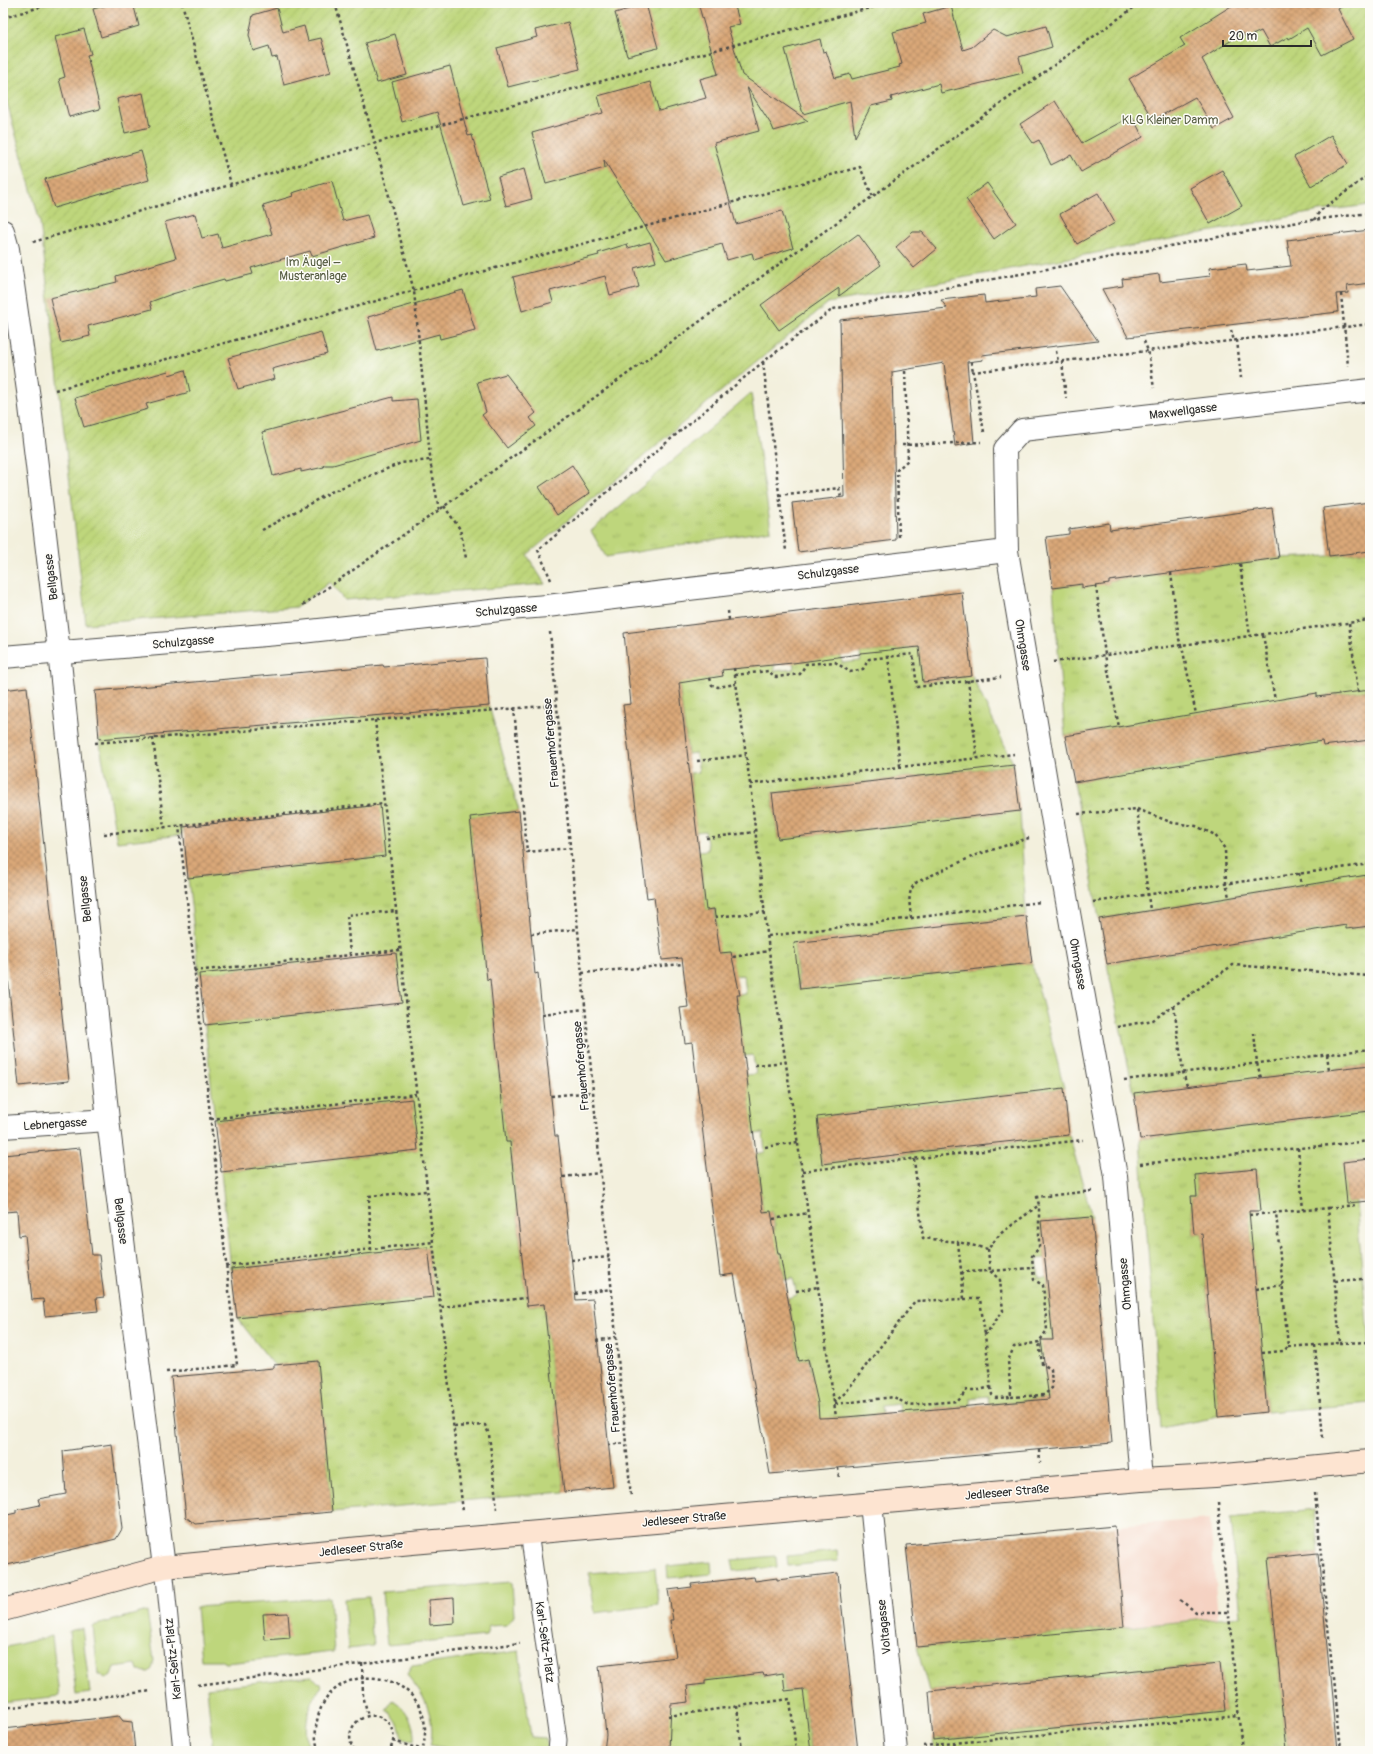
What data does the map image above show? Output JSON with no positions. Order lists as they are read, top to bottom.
{
  "streets": {
    "street": [
      "Maxwellgasse",
      "Schulzgasse",
      "Bellgasse",
      "Ohmgasse",
      "Lebnergasse",
      "Jedleseer Straße",
      "Voltagasse"
    ],
    "lane": ["Karl-Seitz-Platz"],
    "path": ["Frauenhofergasse"]
  },
  "crossings": [
    ["Maxwellgasse", "Ohmgasse"],
    ["Schulzgasse", "Bellgasse"],
    ["Schulzgasse", "Ohmgasse"],
    ["Schulzgasse", "Frauenhofergasse"],
    ["Bellgasse", "Lebnergasse"],
    ["Bellgasse", "Jedleseer Straße"],
    ["Bellgasse", "Karl-Seitz-Platz"],
    ["Ohmgasse", "Jedleseer Straße"],
    ["Frauenhofergasse", "Jedleseer Straße"],
    ["Jedleseer Straße", "Voltagasse"],
    ["Jedleseer Straße", "Karl-Seitz-Platz"]
  ],
  "parks": ["KLG Kleiner Damm", "Im Äugel – Musteranlage"],
  "scale_bar": "20 m"
}
